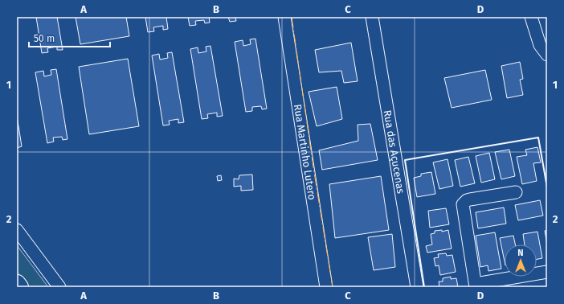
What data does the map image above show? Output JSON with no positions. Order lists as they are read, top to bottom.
{
  "streets": {
    "street": ["Rua Martinho Lutero", "Rua das Açucenas"]
  },
  "scale_bar": "50 m",
  "north": "top",
  "grid": {
    "columns": [
      "A",
      "B",
      "C",
      "D"
    ],
    "rows": ["1", "2"]
  }
}
